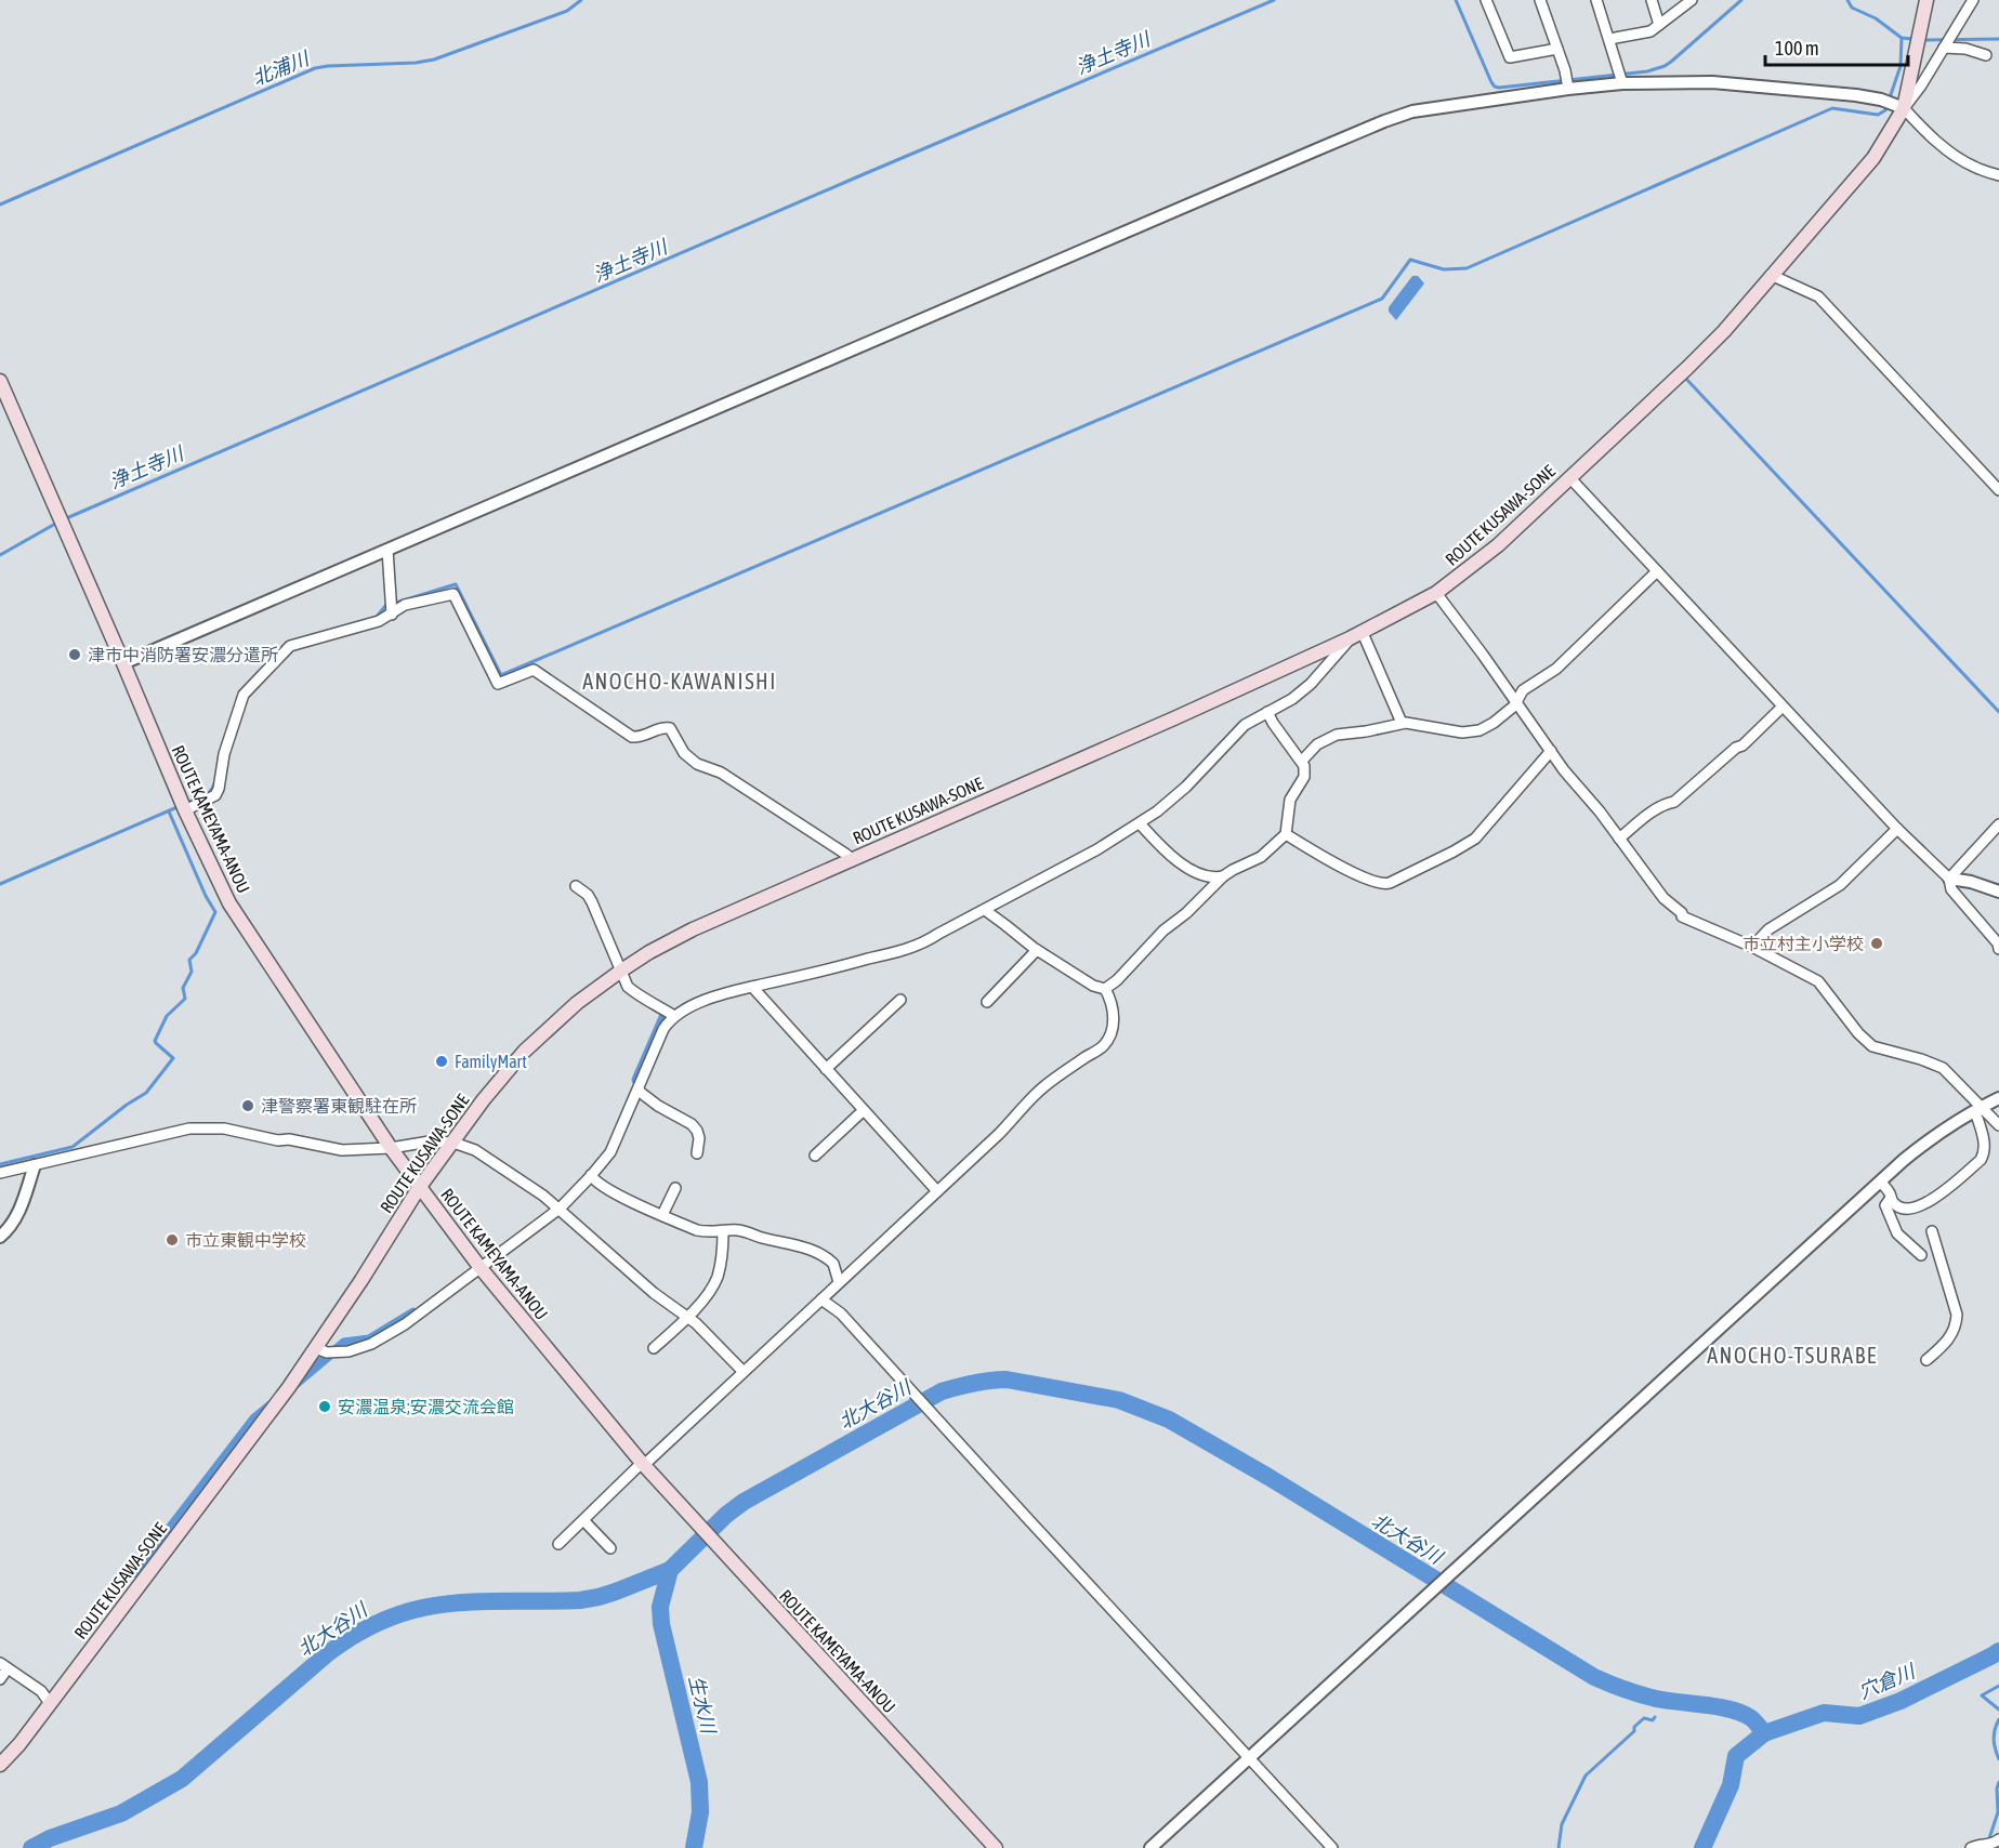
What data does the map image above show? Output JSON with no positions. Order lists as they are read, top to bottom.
{
  "streets": {
    "main road": ["ROUTE KUSAWA-SONE", "ROUTE KAMEYAMA-ANOU"]
  },
  "crossings": [
    ["ROUTE KUSAWA-SONE", "ROUTE KAMEYAMA-ANOU"]
  ],
  "districts": ["ANOCHO-KAWANISHI", "ANOCHO-TSURABE"],
  "water": [
    "浄土寺川",
    "北浦川",
    "北大谷川",
    "穴倉川",
    "生水川"
  ],
  "places": [
    "津市中消防署安濃分遣所",
    "市立村主小学校",
    "FamilyMart",
    "津警察署東観駐在所",
    "市立東観中学校",
    "安濃温泉;安濃交流会館"
  ],
  "scale_bar": "100 m"
}
